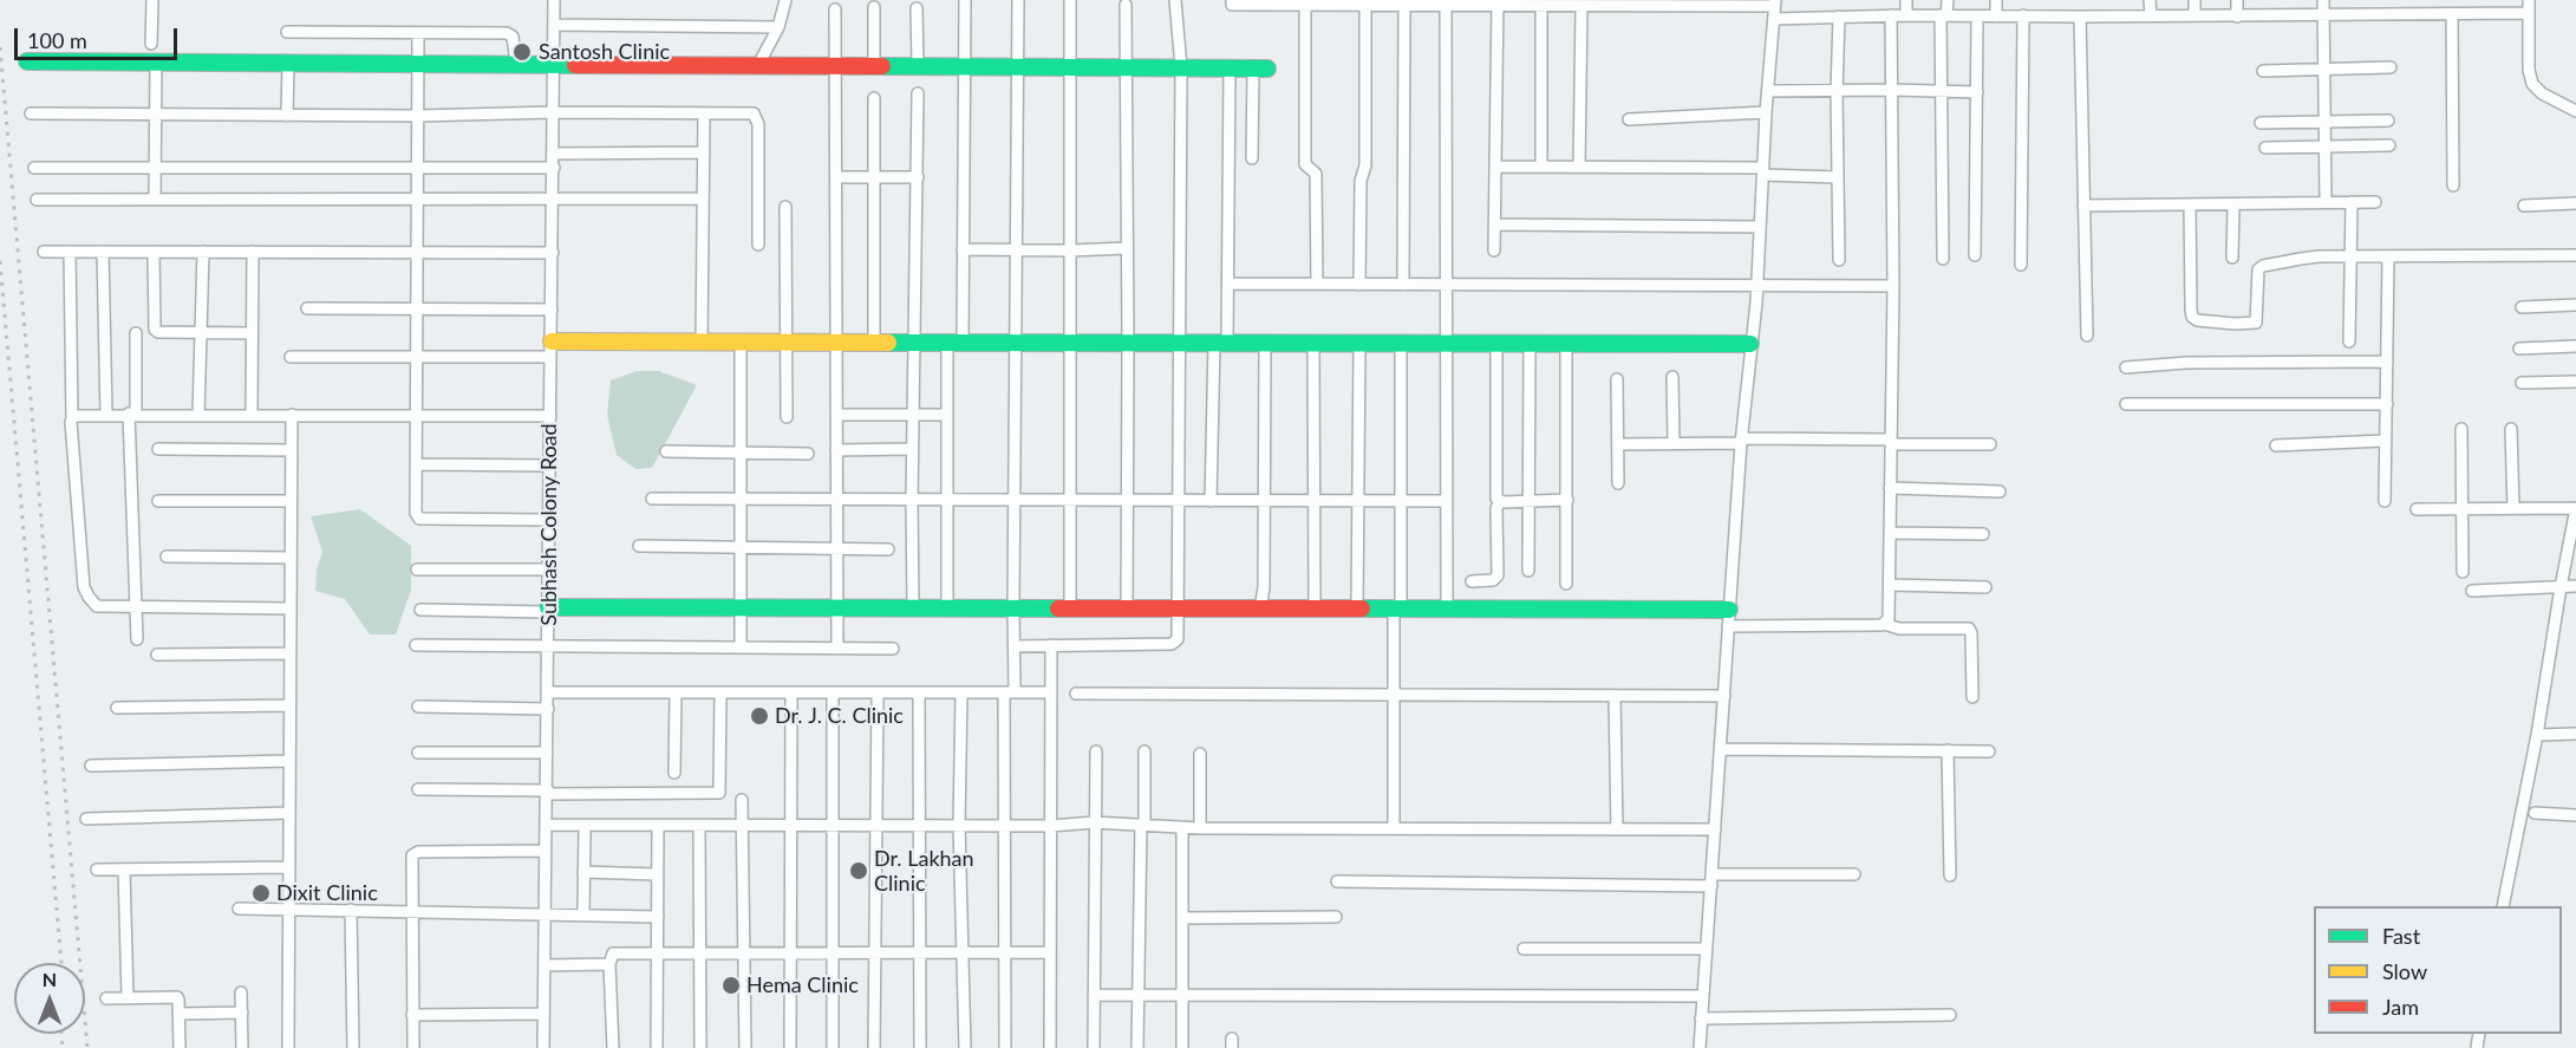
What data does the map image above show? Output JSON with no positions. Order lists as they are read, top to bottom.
{
  "streets": {
    "street": ["Subhash Colony Road"]
  },
  "places": [
    "Santosh Clinic",
    "Dr. J. C. Clinic",
    "Dr. Lakhan Clinic",
    "Dixit Clinic",
    "Hema Clinic"
  ],
  "legend": ["Fast", "Slow", "Jam"],
  "scale_bar": "100 m",
  "north": "top"
}
